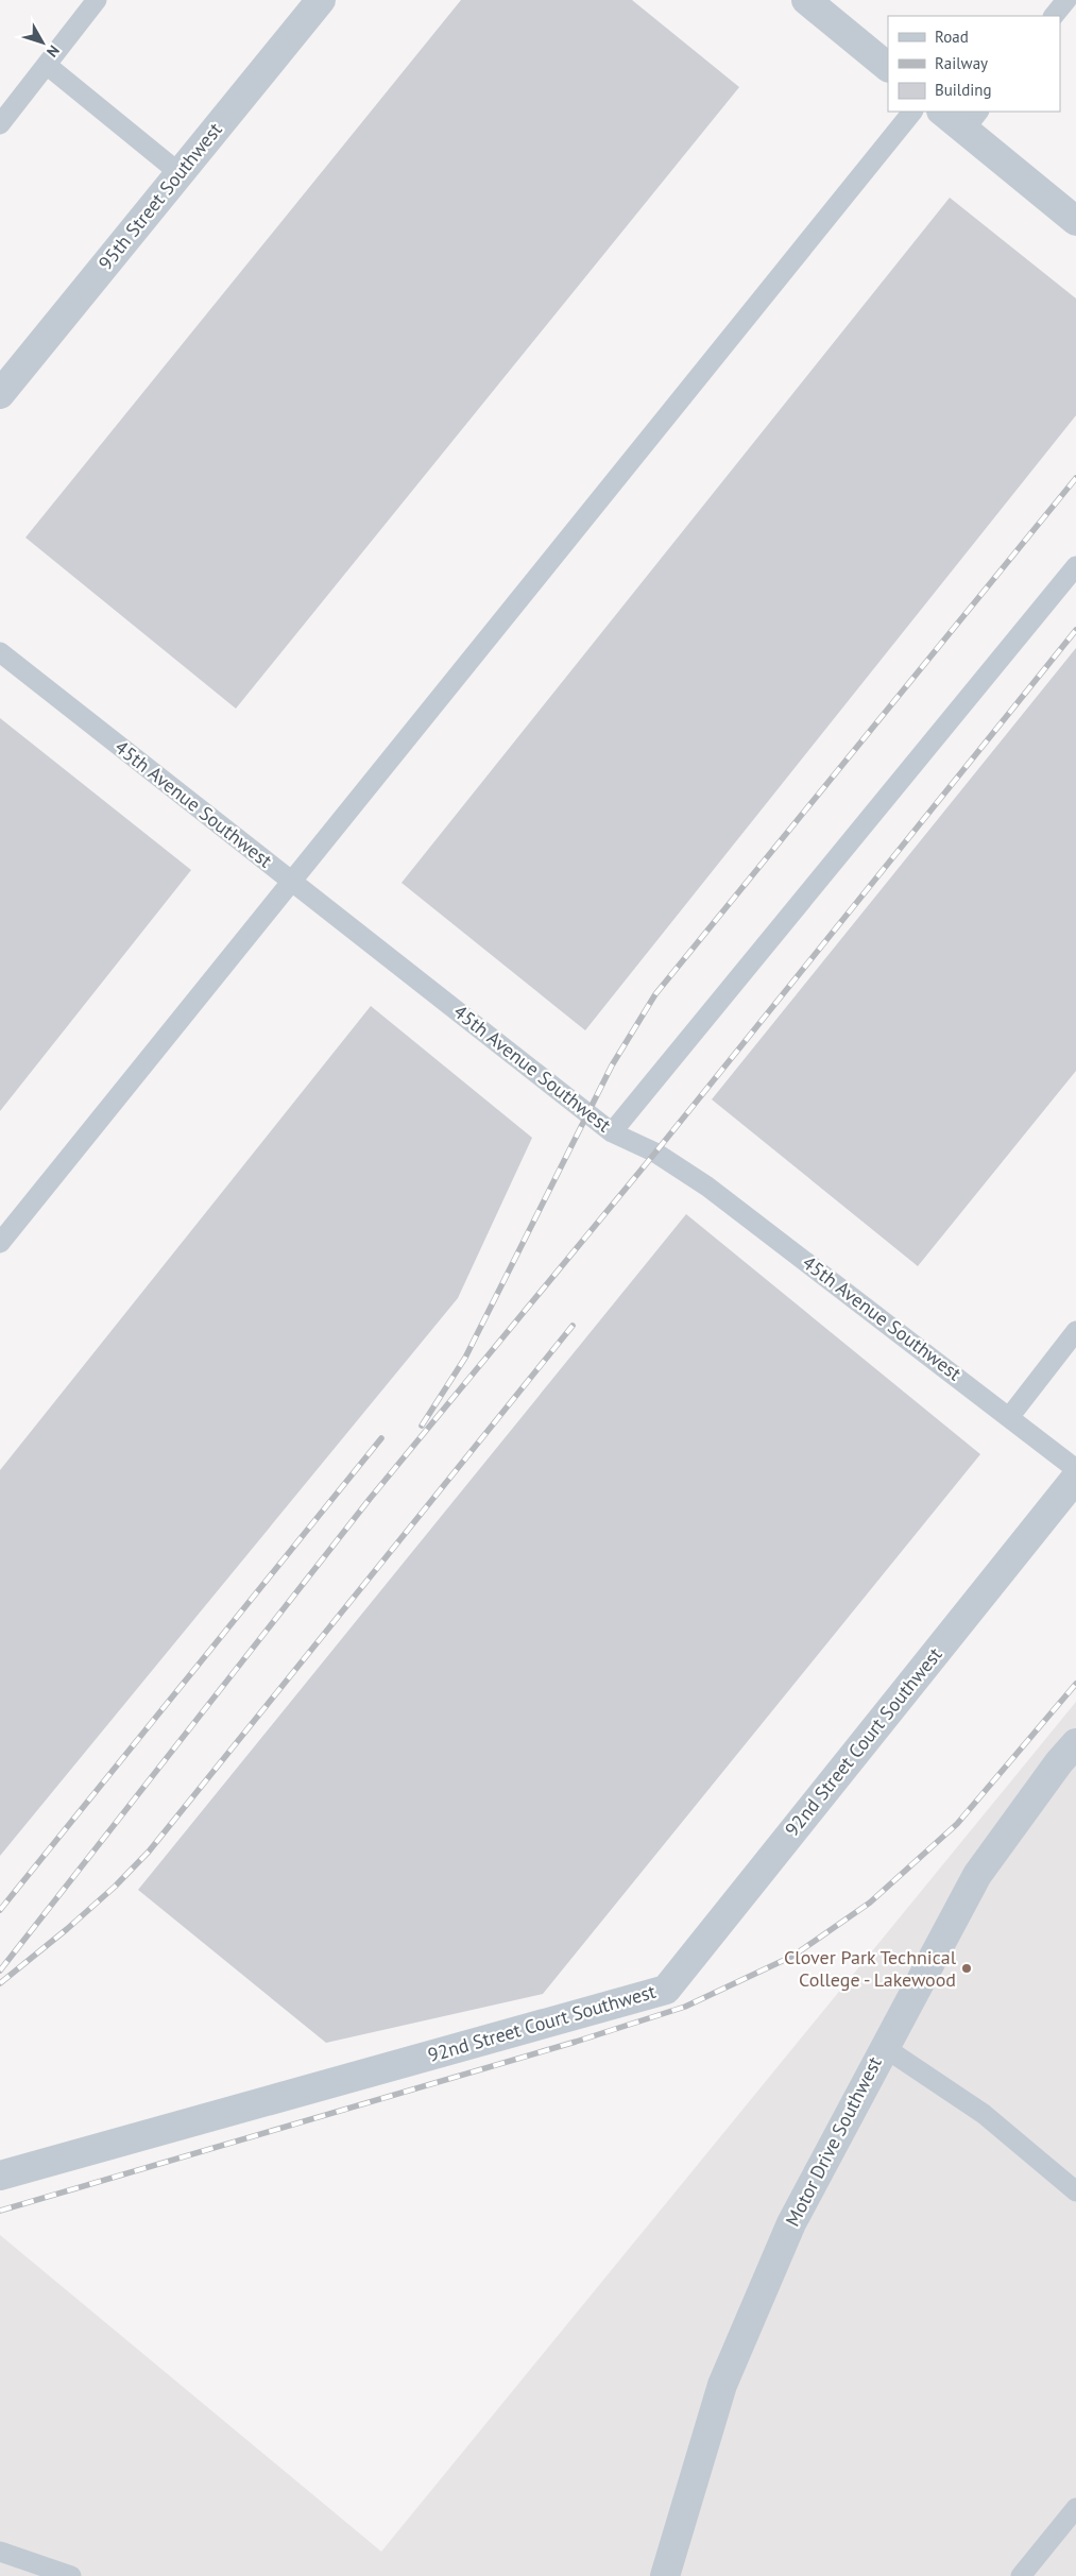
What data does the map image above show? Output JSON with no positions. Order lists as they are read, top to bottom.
{
  "streets": {
    "street": ["95th Street Southwest", "92nd Street Court Southwest", "Motor Drive Southwest"],
    "lane": ["45th Avenue Southwest"]
  },
  "places": ["Clover Park Technical College - Lakewood"],
  "legend": ["Road", "Railway", "Building"],
  "north": "bottom right"
}
